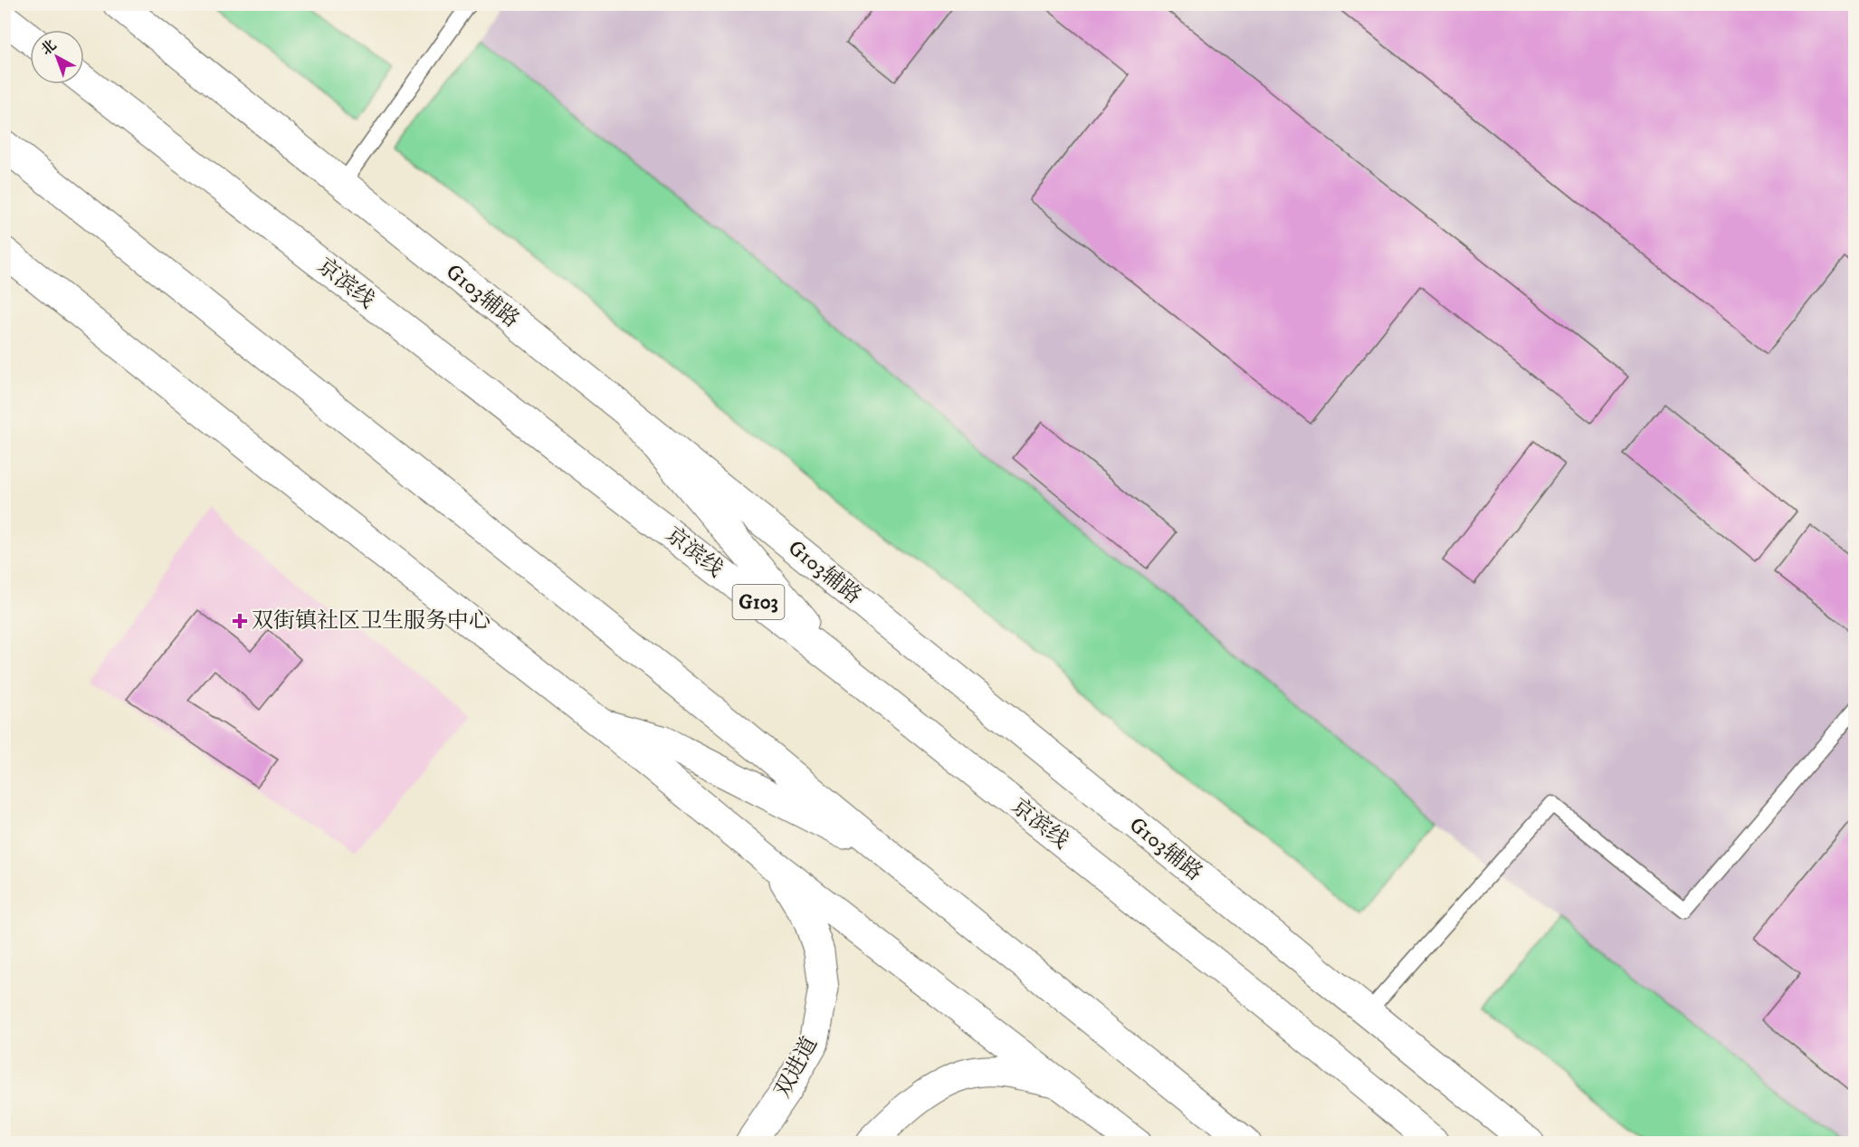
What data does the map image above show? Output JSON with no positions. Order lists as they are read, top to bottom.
{
  "streets": {
    "main road": [
      "京滨线",
      "G103辅路",
      "G103",
      "双进道"
    ]
  },
  "places": {
    "health": ["双街镇社区卫生服务中心"]
  },
  "north": "top left"
}
